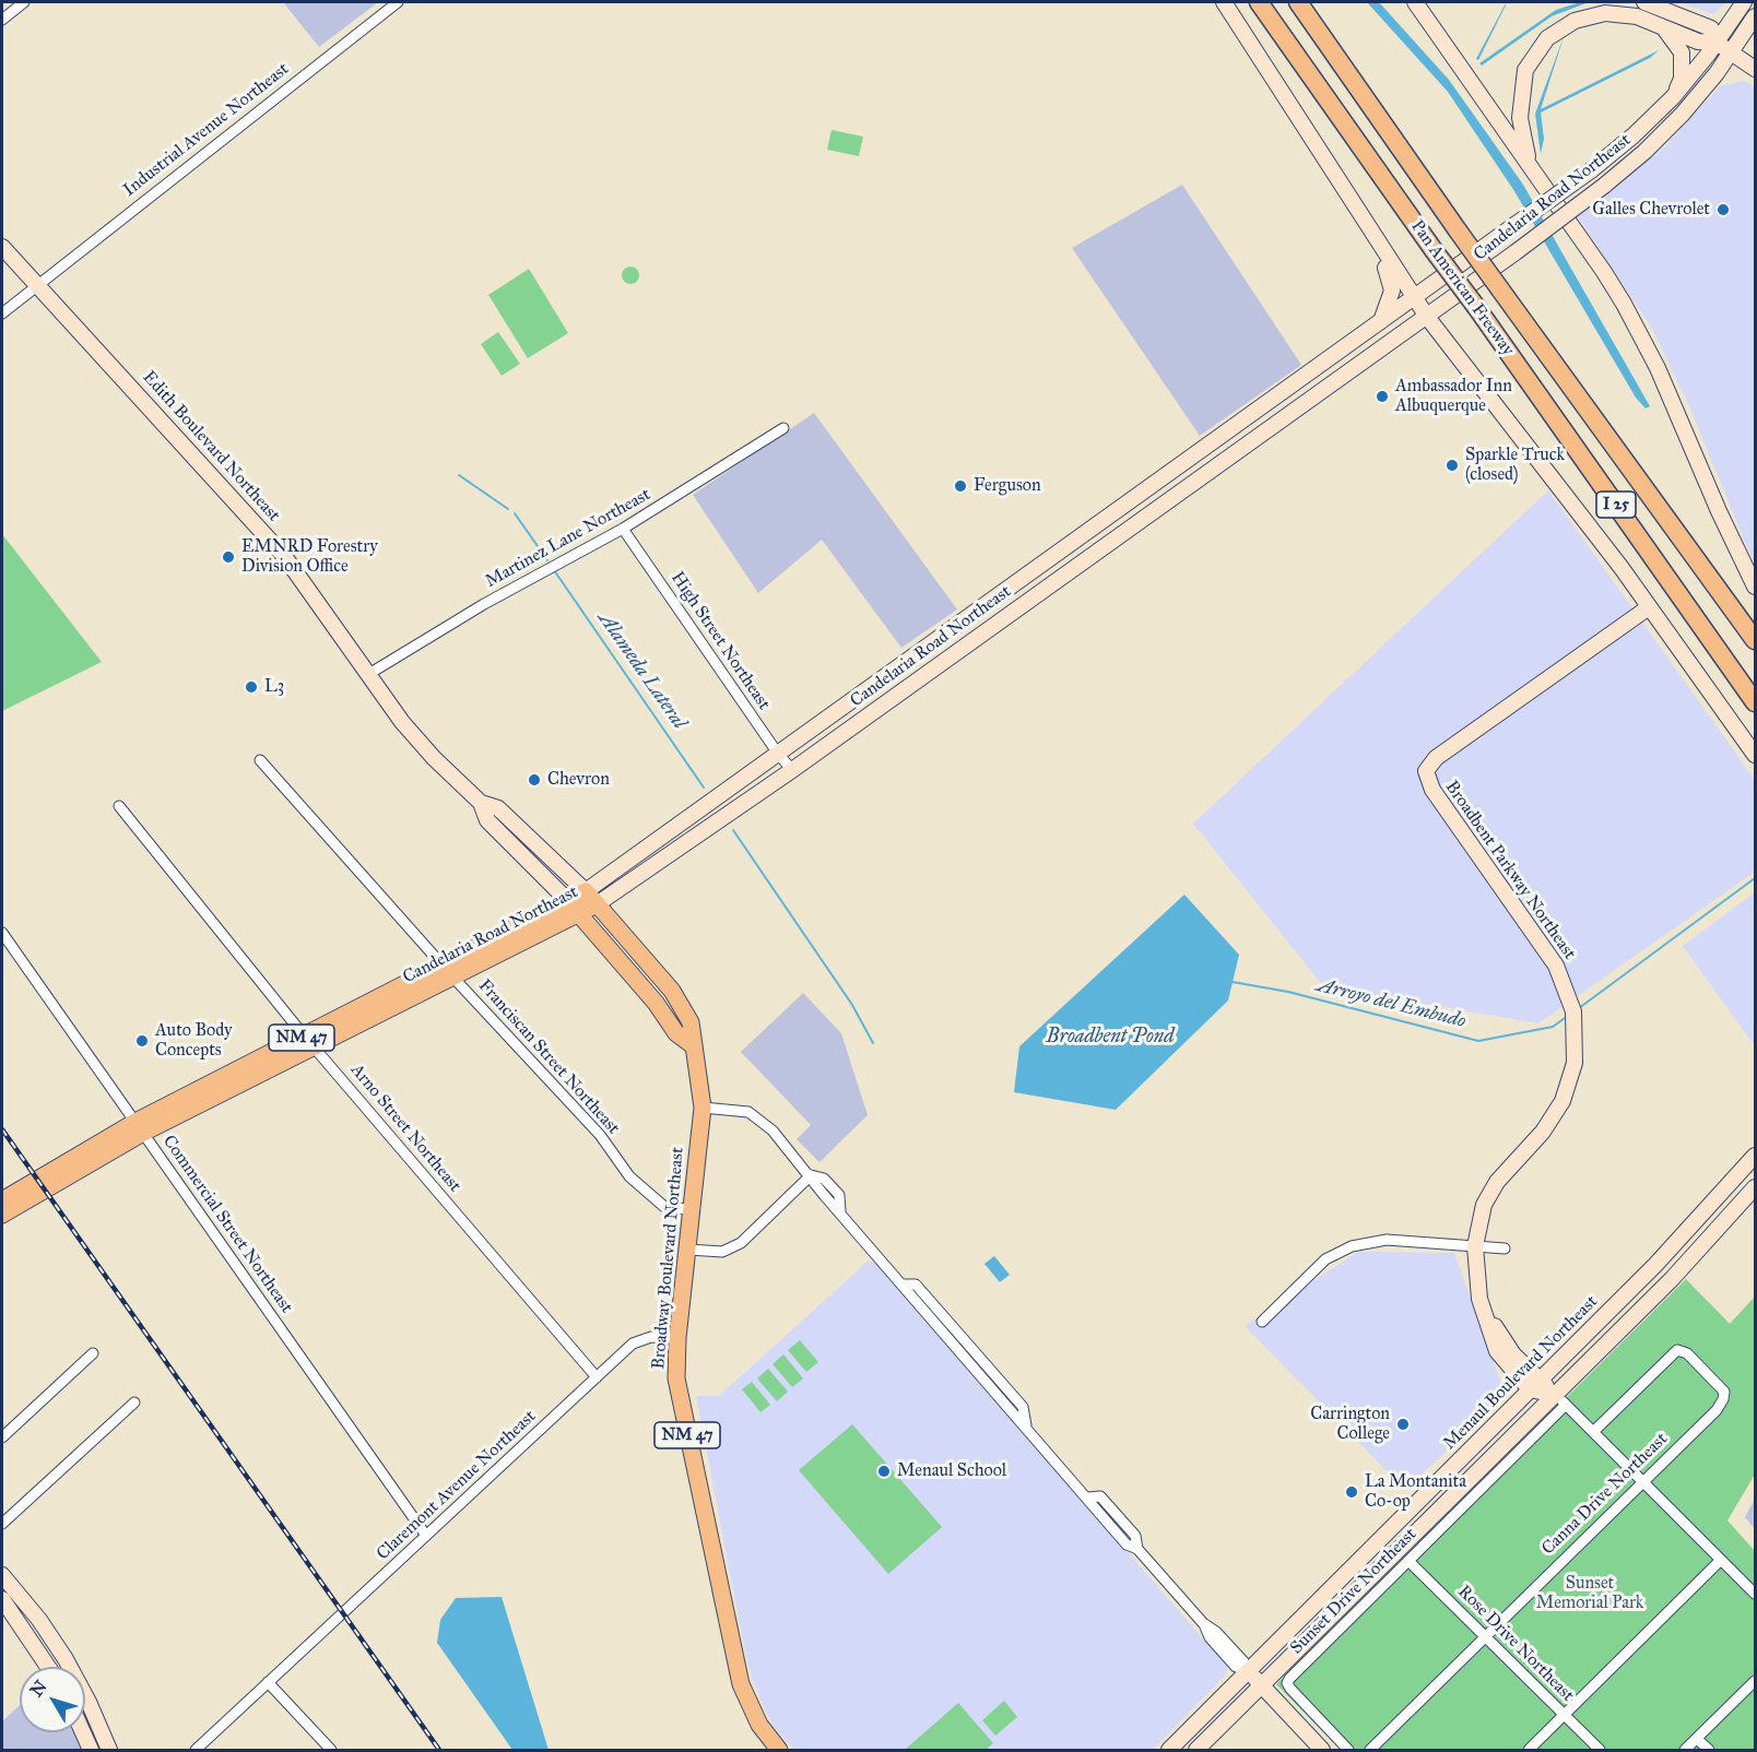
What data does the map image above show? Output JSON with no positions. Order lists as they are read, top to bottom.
{
  "streets": {
    "highway": ["Pan American Freeway", "I 25"],
    "main road": [
      "Candelaria Road Northeast",
      "Edith Boulevard Northeast",
      "Broadbent Parkway Northeast",
      "NM 47",
      "Broadway Boulevard Northeast",
      "Menaul Boulevard Northeast"
    ],
    "street": [
      "Industrial Avenue Northeast",
      "Martinez Lane Northeast",
      "High Street Northeast",
      "Franciscan Street Northeast",
      "Arno Street Northeast",
      "Commercial Street Northeast",
      "Claremont Avenue Northeast",
      "Canna Drive Northeast",
      "Sunset Drive Northeast",
      "Rose Drive Northeast"
    ]
  },
  "crossings": [
    ["Industrial Avenue Northeast", "Edith Boulevard Northeast"],
    ["Candelaria Road Northeast", "Edith Boulevard Northeast"],
    ["Candelaria Road Northeast", "High Street Northeast"],
    ["Candelaria Road Northeast", "NM 47"],
    ["Candelaria Road Northeast", "Franciscan Street Northeast"],
    ["Candelaria Road Northeast", "Arno Street Northeast"],
    ["Candelaria Road Northeast", "Commercial Street Northeast"],
    ["Edith Boulevard Northeast", "Martinez Lane Northeast"],
    ["Edith Boulevard Northeast", "Broadway Boulevard Northeast"],
    ["Martinez Lane Northeast", "High Street Northeast"],
    ["Broadbent Parkway Northeast", "Menaul Boulevard Northeast"],
    ["Franciscan Street Northeast", "Broadway Boulevard Northeast"],
    ["Arno Street Northeast", "Claremont Avenue Northeast"],
    ["Commercial Street Northeast", "Claremont Avenue Northeast"],
    ["Broadway Boulevard Northeast", "Claremont Avenue Northeast"],
    ["Canna Drive Northeast", "Rose Drive Northeast"],
    ["Sunset Drive Northeast", "Rose Drive Northeast"]
  ],
  "water": ["Alameda Lateral", "Arroyo del Embudo", "Broadbent Pond"],
  "parks": ["Sunset Memorial Park"],
  "places": [
    "Galles Chevrolet",
    "Ambassador Inn Albuquerque",
    "Sparkle Truck (closed)",
    "Ferguson",
    "EMNRD Forestry Division Office",
    "L3",
    "Chevron",
    "Auto Body Concepts",
    "Carrington College",
    "Menaul School",
    "La Montanita Co-op"
  ],
  "north": "top left"
}
